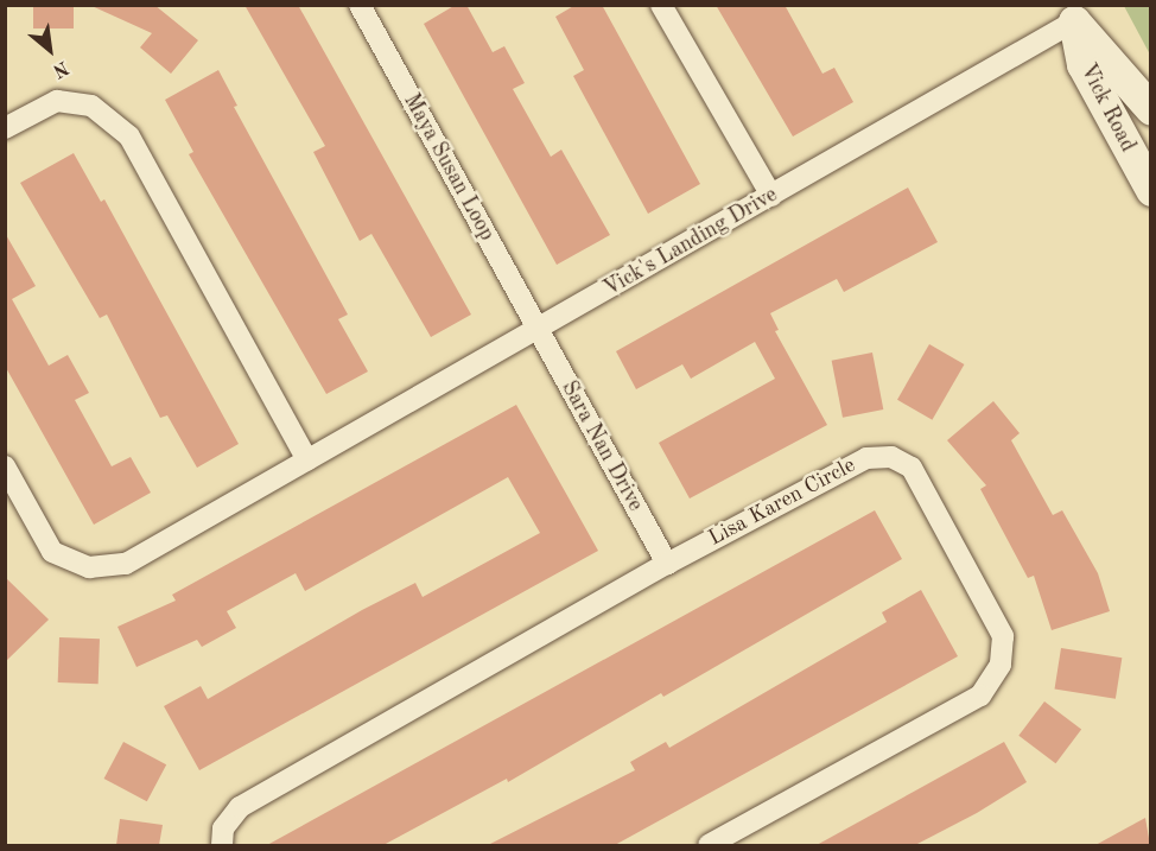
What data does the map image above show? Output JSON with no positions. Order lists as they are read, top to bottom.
{
  "streets": {
    "street": [
      "Vick Road",
      "Maya Susan Loop",
      "Vick's Landing Drive",
      "Sara Nan Drive",
      "Lisa Karen Circle"
    ]
  },
  "crossings": [
    ["Vick Road", "Vick's Landing Drive"],
    ["Maya Susan Loop", "Vick's Landing Drive"],
    ["Maya Susan Loop", "Sara Nan Drive"],
    ["Vick's Landing Drive", "Sara Nan Drive"],
    ["Sara Nan Drive", "Lisa Karen Circle"]
  ],
  "north": "bottom right"
}
